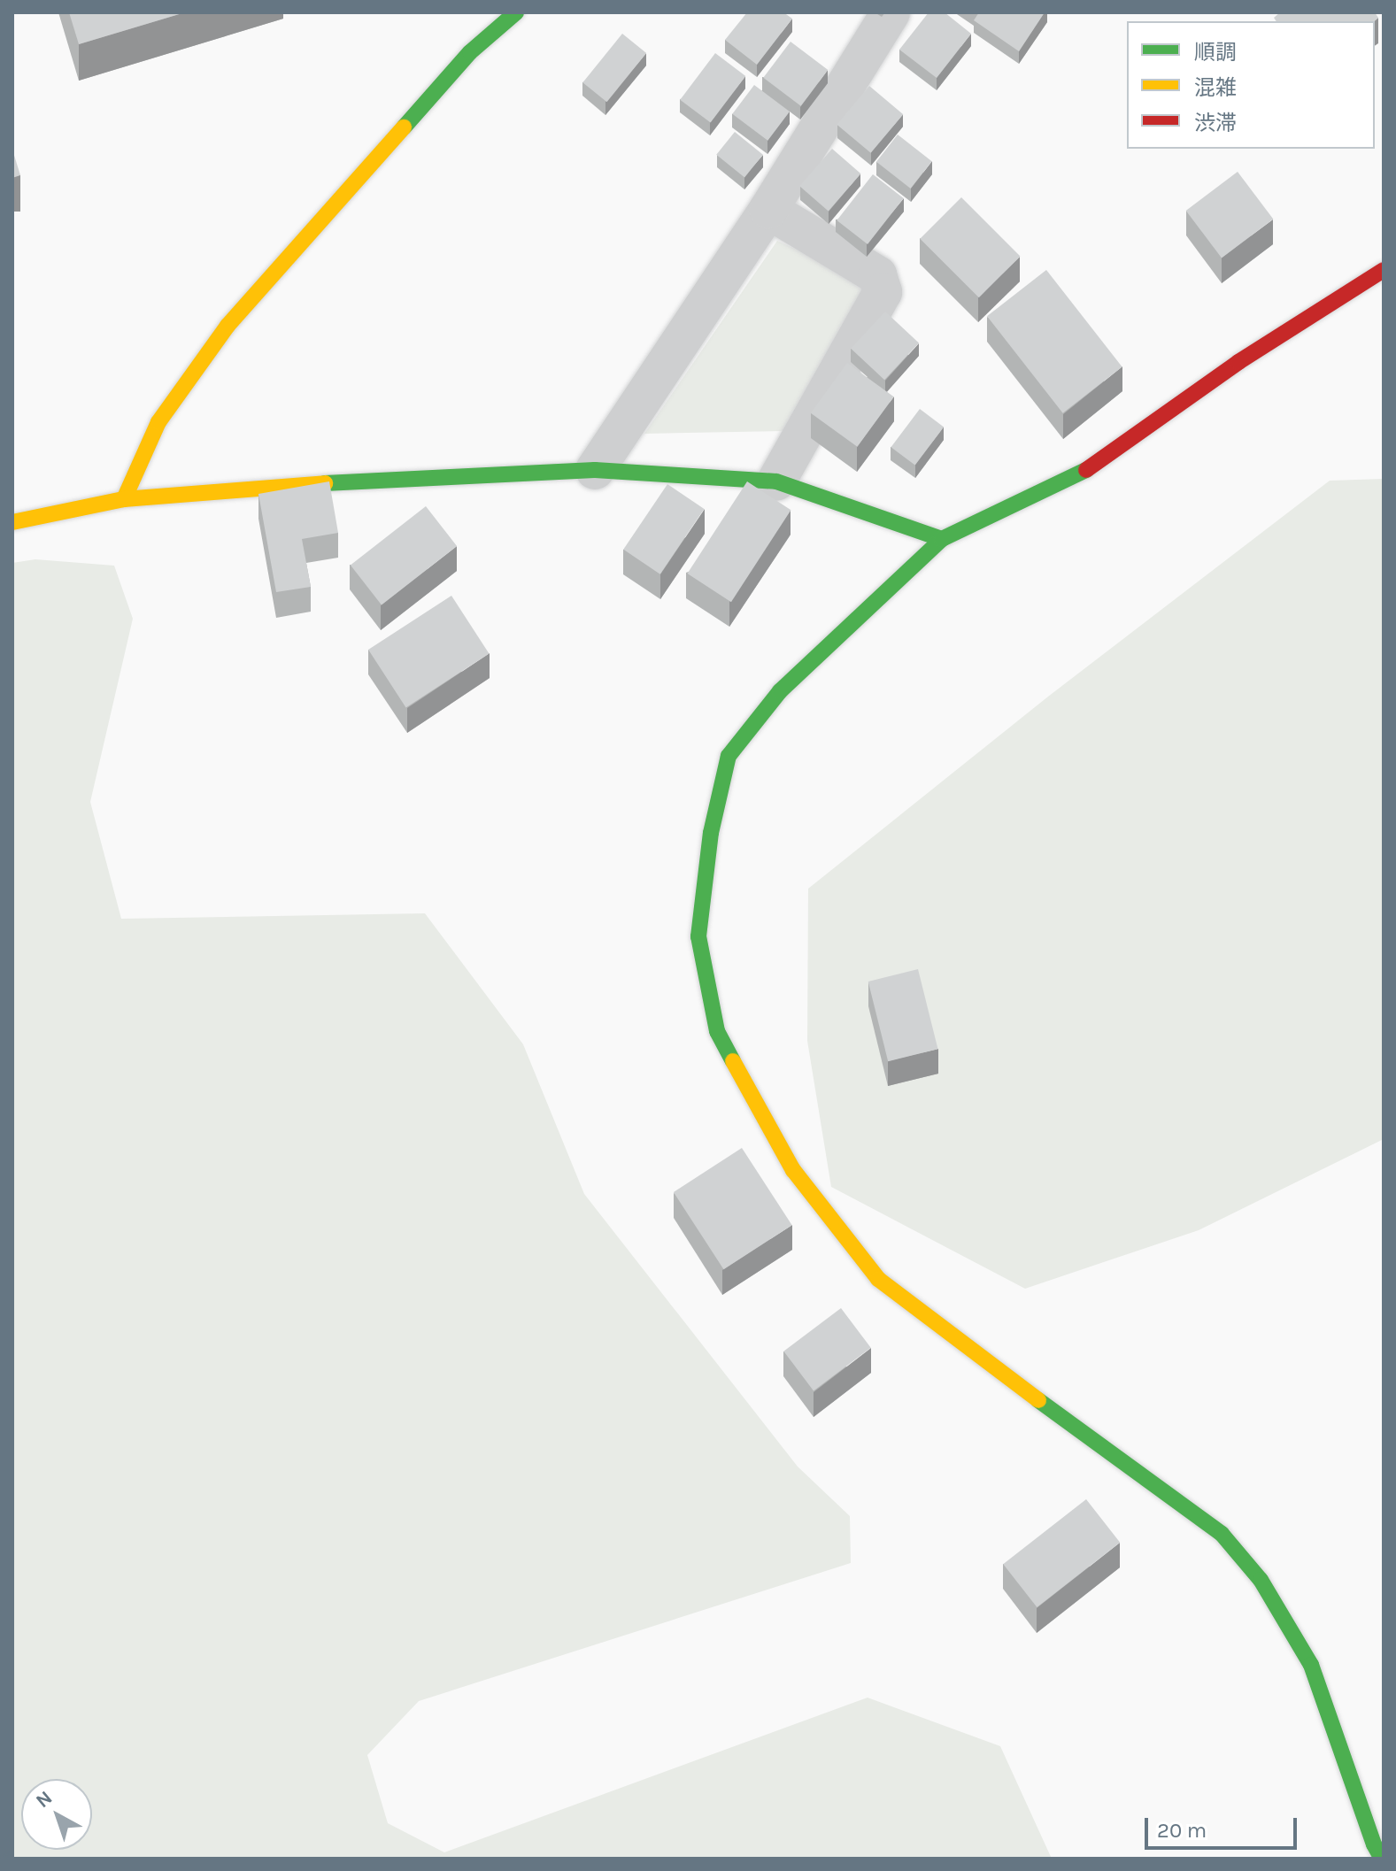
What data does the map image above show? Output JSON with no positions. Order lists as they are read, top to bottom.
{
  "legend": ["順調", "混雑", "渋滞"],
  "scale_bar": "20 m",
  "north": "top left"
}
